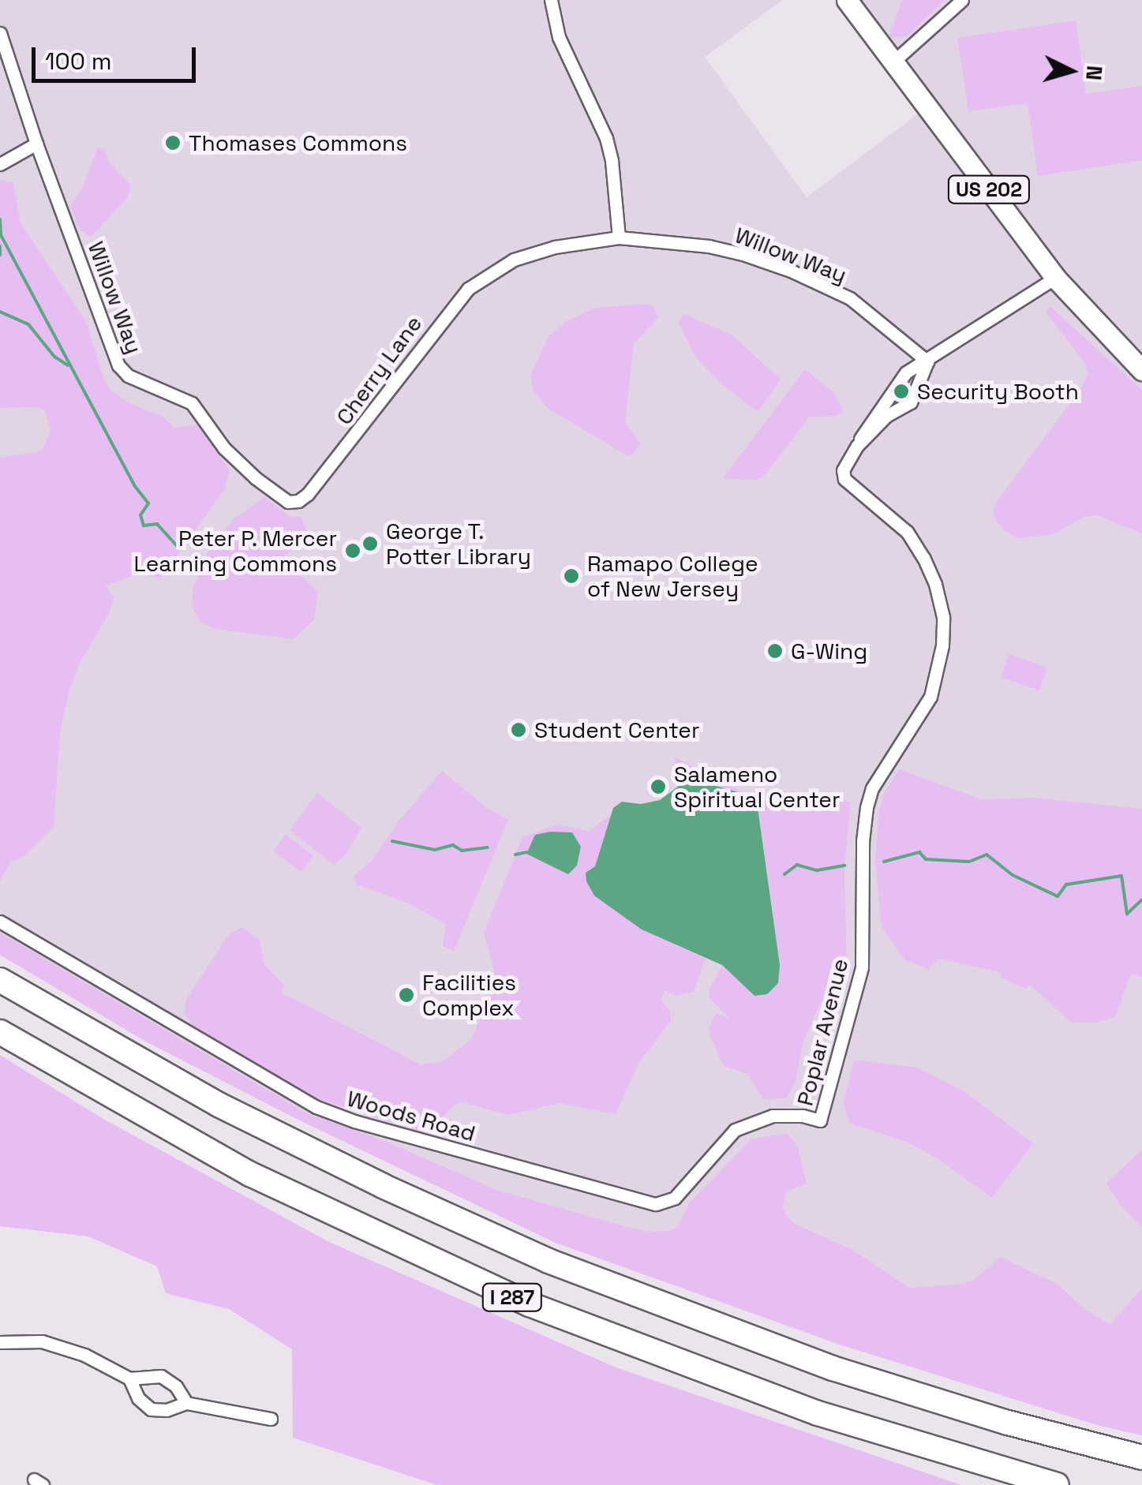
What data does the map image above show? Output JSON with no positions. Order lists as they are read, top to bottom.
{
  "streets": {
    "highway": ["I 287"],
    "main road": ["US 202"],
    "street": [
      "Willow Way",
      "Cherry Lane",
      "Poplar Avenue",
      "Woods Road"
    ]
  },
  "crossings": [
    ["Willow Way", "Cherry Lane"],
    ["Poplar Avenue", "Woods Road"]
  ],
  "places": [
    "Thomases Commons",
    "Security Booth",
    "George T. Potter Library",
    "Peter P. Mercer Learning Commons",
    "Ramapo College of New Jersey",
    "G-Wing",
    "Student Center",
    "Salameno Spiritual Center",
    "Facilities Complex"
  ],
  "scale_bar": "100 m",
  "north": "right"
}
